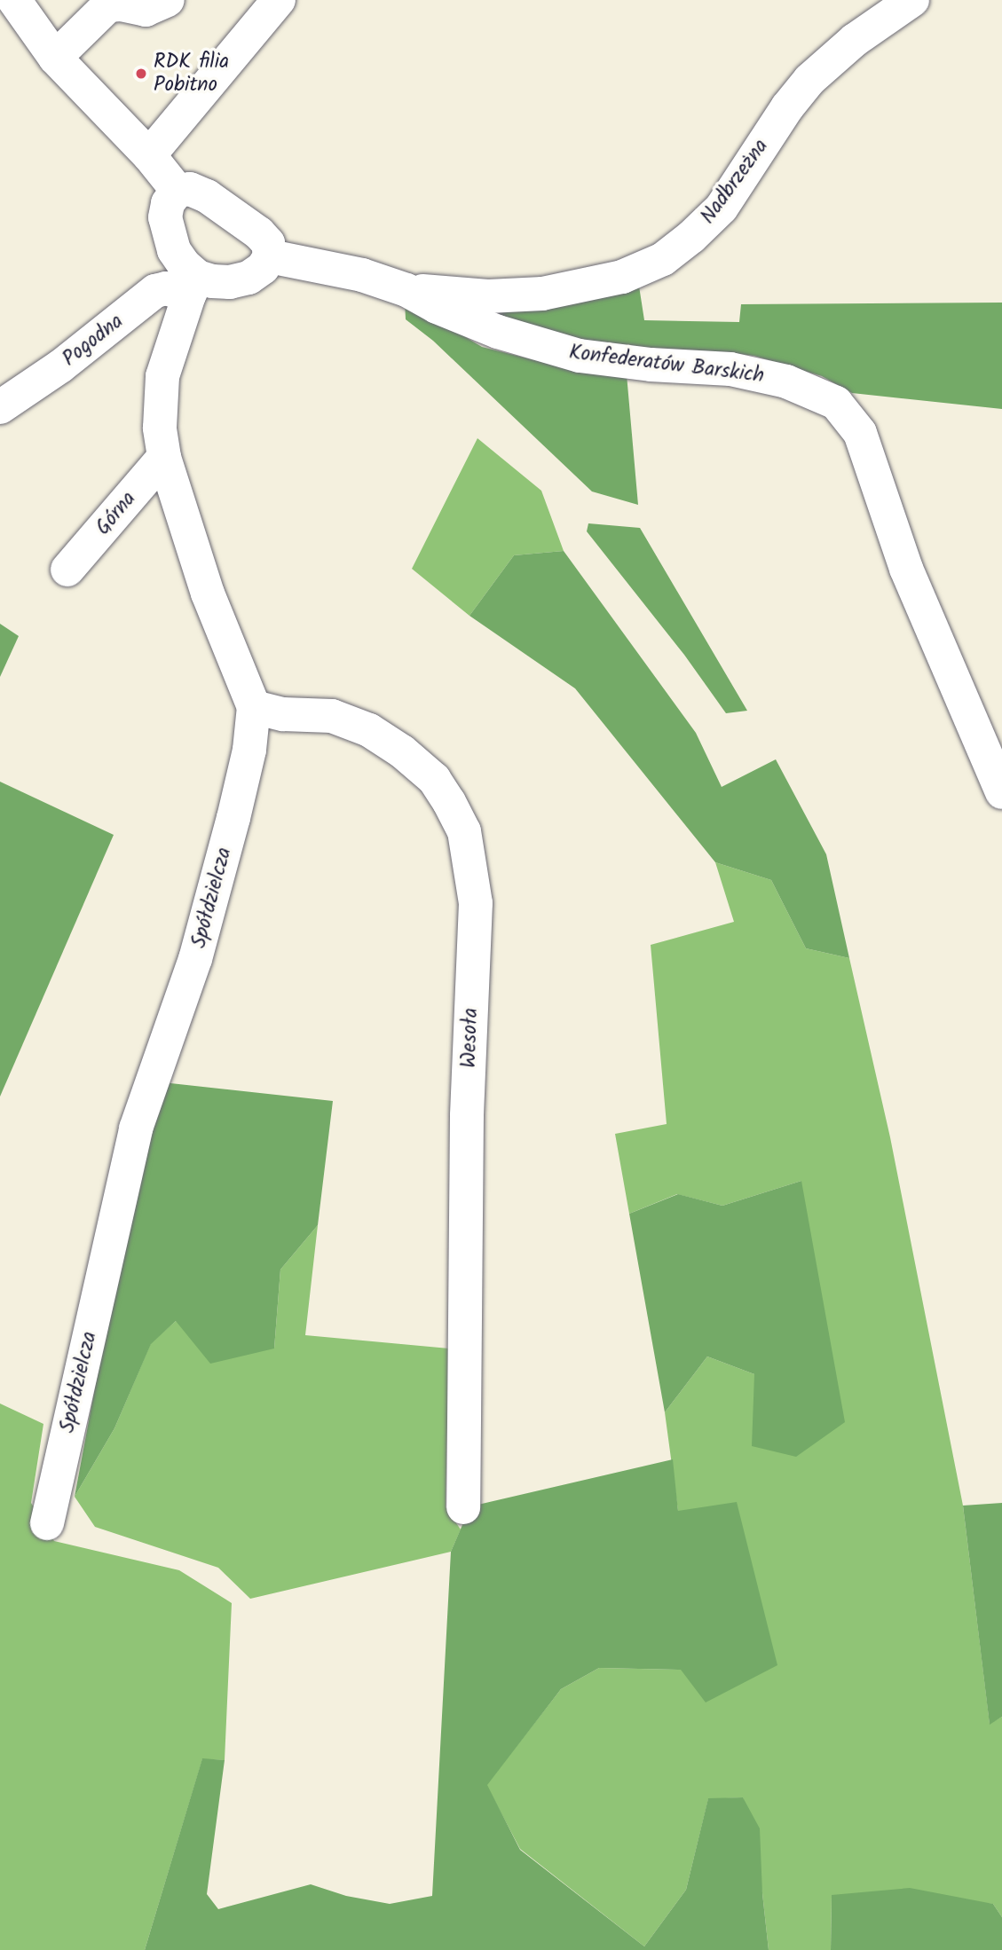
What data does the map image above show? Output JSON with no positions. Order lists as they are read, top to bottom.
{
  "streets": {
    "street": [
      "Nadbrzeżna",
      "Pogodna",
      "Konfederatów Barskich",
      "Górna",
      "Spółdzielcza",
      "Wesoła"
    ]
  },
  "crossings": [
    ["Nadbrzeżna", "Konfederatów Barskich"],
    ["Pogodna", "Konfederatów Barskich"],
    ["Pogodna", "Spółdzielcza"],
    ["Górna", "Spółdzielcza"],
    ["Spółdzielcza", "Wesoła"]
  ],
  "places": ["RDK filia Pobitno"]
}
